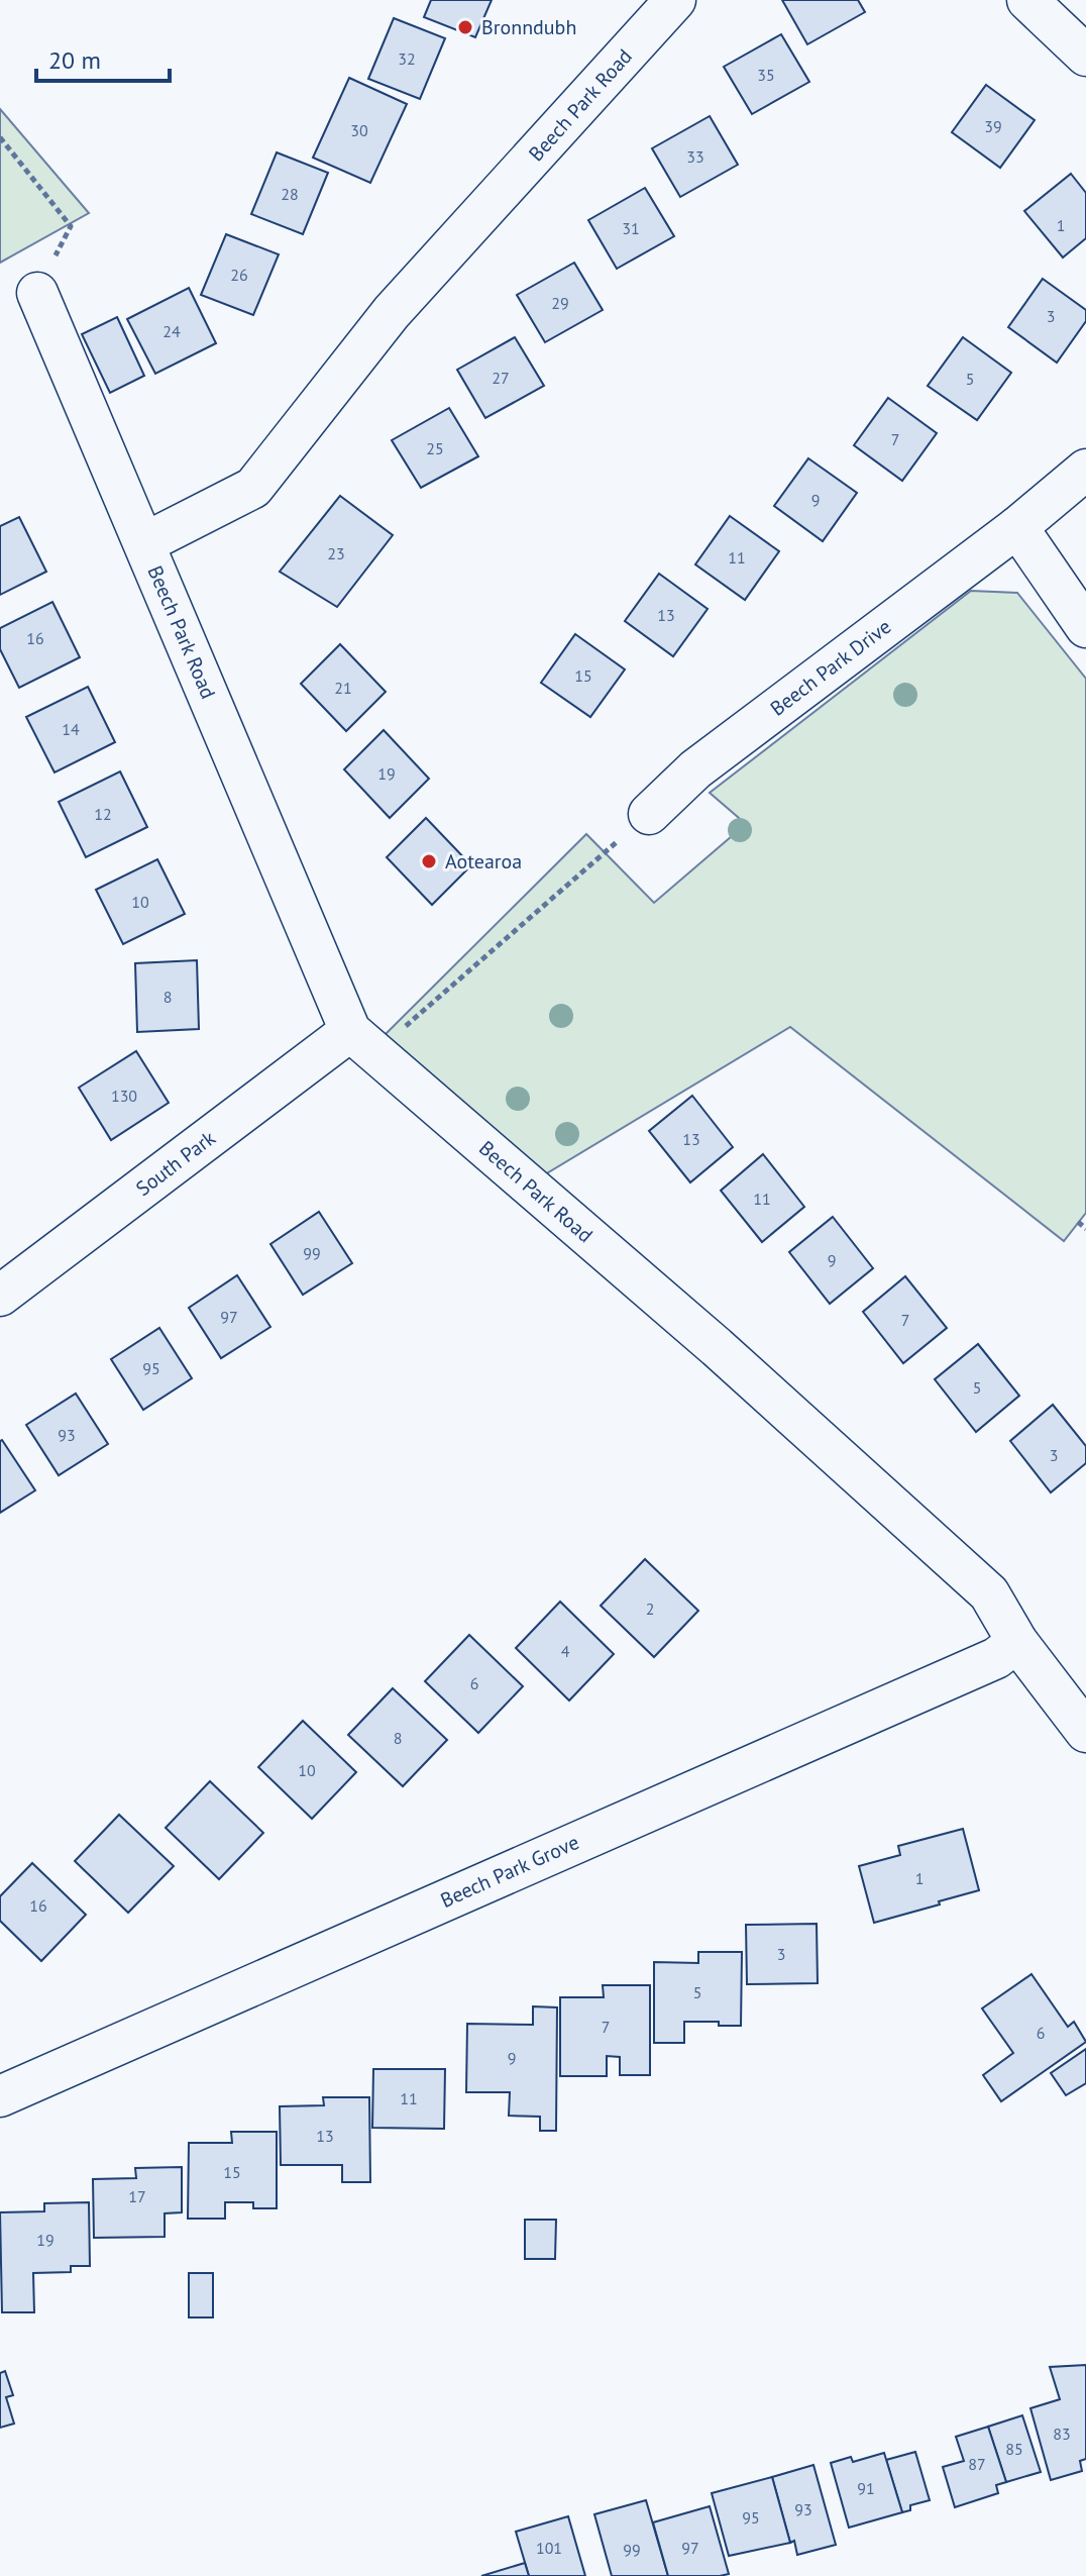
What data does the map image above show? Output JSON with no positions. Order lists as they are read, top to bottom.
{
  "streets": {
    "street": [
      "Beech Park Road",
      "Beech Park Drive",
      "South Park",
      "Beech Park Grove"
    ]
  },
  "crossings": [
    ["Beech Park Road", "South Park"],
    ["Beech Park Road", "Beech Park Grove"]
  ],
  "places": ["Bronndubh", "Aotearoa"],
  "house_numbers": [
    "32",
    "35",
    "39",
    "30",
    "33",
    "28",
    "1",
    "31",
    "26",
    "29",
    "3",
    "24",
    "27",
    "5",
    "7",
    "25",
    "9",
    "23",
    "11",
    "13",
    "16",
    "15",
    "21",
    "14",
    "19",
    "12",
    "10",
    "8",
    "130",
    "13",
    "11",
    "99",
    "9",
    "97",
    "7",
    "95",
    "5",
    "93",
    "3",
    "2",
    "4",
    "6",
    "8",
    "10",
    "1",
    "16",
    "3",
    "5",
    "7",
    "6",
    "9",
    "11",
    "13",
    "15",
    "17",
    "19",
    "83",
    "85",
    "87",
    "91",
    "93",
    "95",
    "101",
    "97",
    "99"
  ],
  "scale_bar": "20 m"
}
